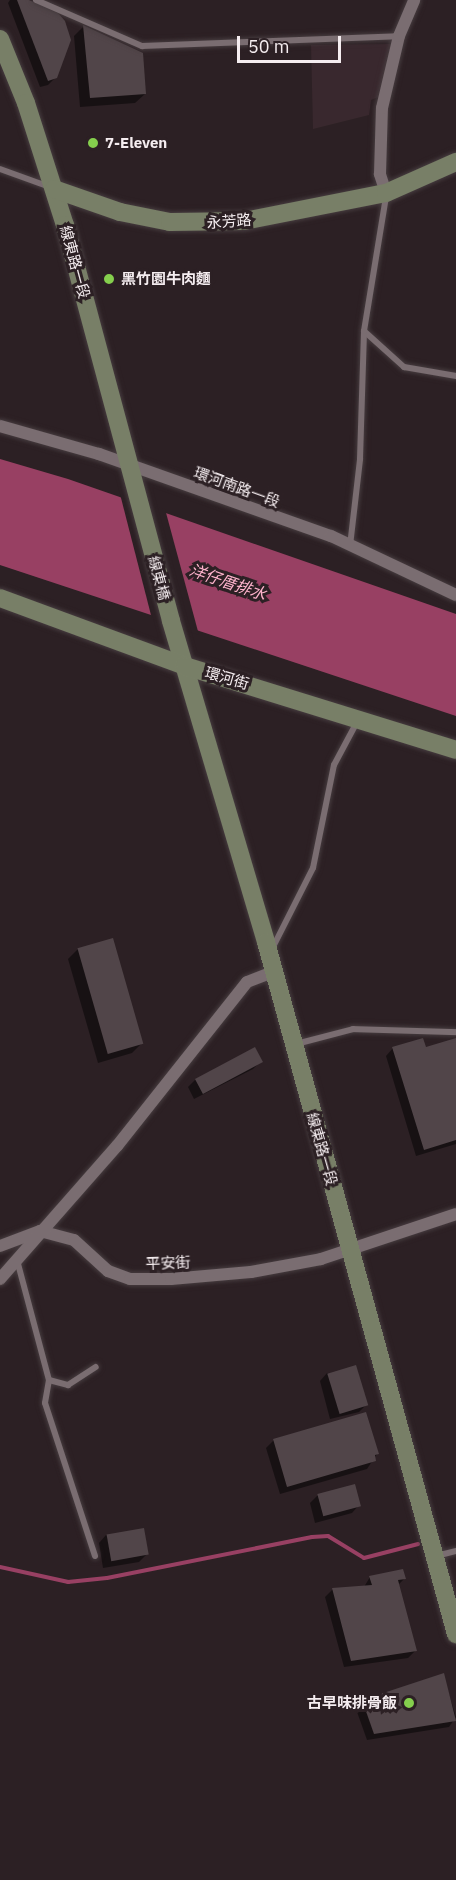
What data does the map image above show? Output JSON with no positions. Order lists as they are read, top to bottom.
{
  "streets": {
    "main road": [
      "永芳路",
      "線東路一段",
      "線東橋",
      "環河街"
    ],
    "street": ["環河南路一段", "平安街"]
  },
  "crossings": [
    ["永芳路", "線東路一段"],
    ["線東路一段", "環河南路一段"],
    ["線東路一段", "線東橋"],
    ["線東路一段", "環河街"],
    ["線東路一段", "平安街"],
    ["線東橋", "環河街"]
  ],
  "water": ["洋仔厝排水"],
  "places": ["7-Eleven", "黑竹園牛肉麵", "古早味排骨飯"],
  "scale_bar": "50 m"
}
